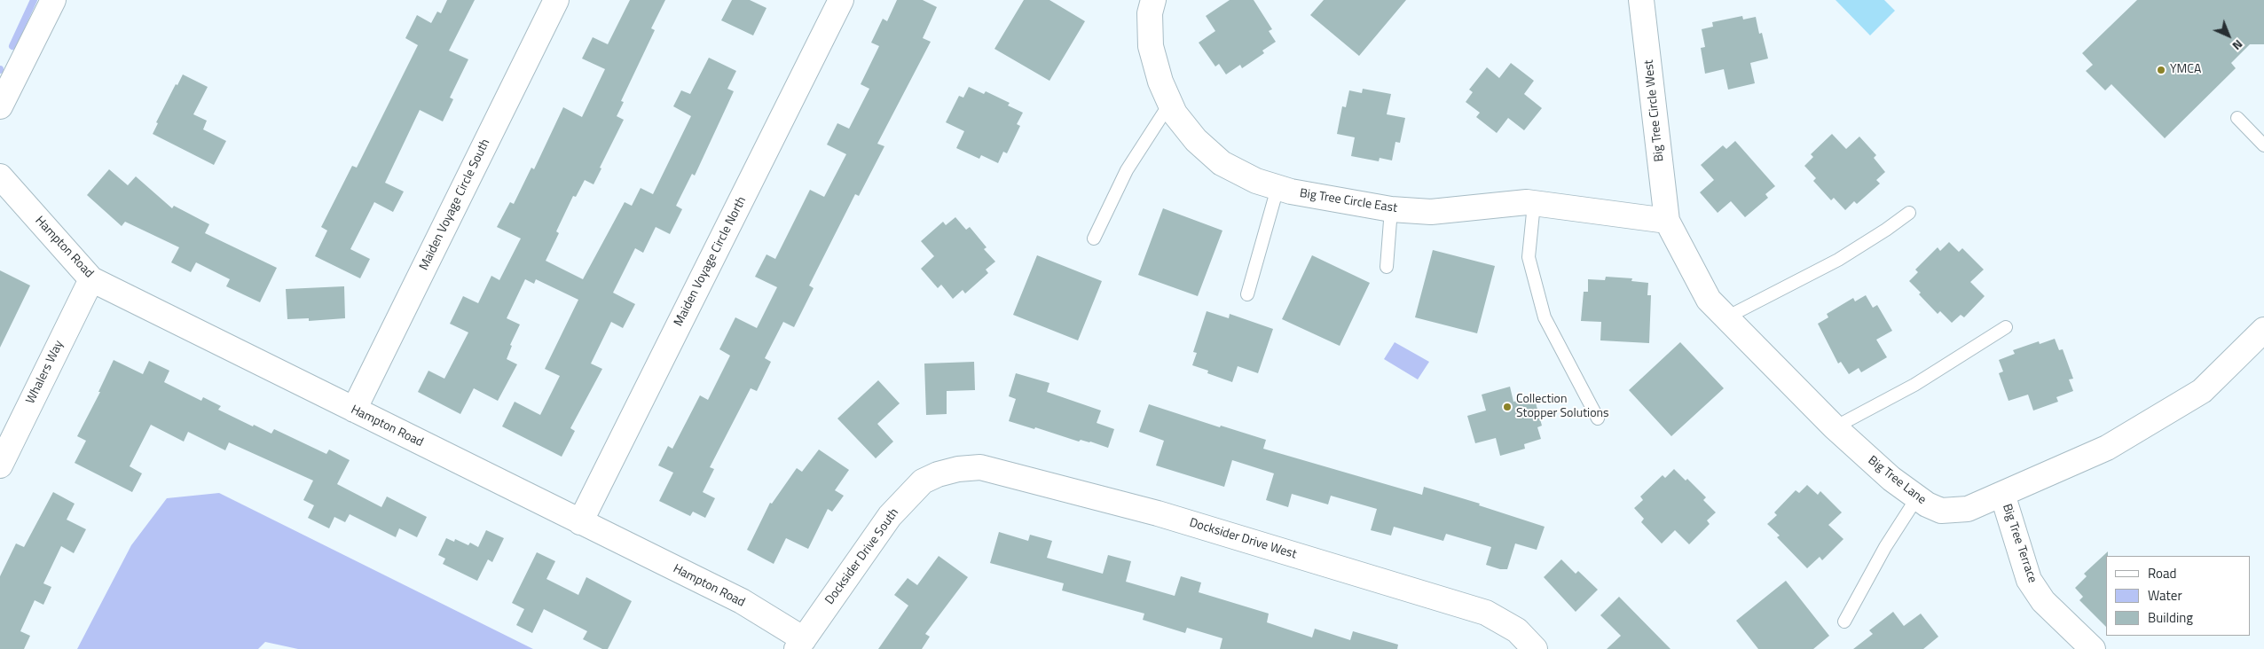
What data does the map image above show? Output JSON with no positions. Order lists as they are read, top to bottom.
{
  "streets": {
    "street": [
      "Big Tree Circle West",
      "Big Tree Circle East",
      "Maiden Voyage Circle South",
      "Hampton Road",
      "Maiden Voyage Circle North",
      "Whalers Way",
      "Big Tree Lane",
      "Docksider Drive West",
      "Big Tree Terrace",
      "Docksider Drive South"
    ]
  },
  "crossings": [
    ["Big Tree Circle West", "Big Tree Circle East"],
    ["Big Tree Circle West", "Big Tree Lane"],
    ["Big Tree Circle East", "Big Tree Lane"],
    ["Maiden Voyage Circle South", "Hampton Road"],
    ["Hampton Road", "Maiden Voyage Circle North"],
    ["Hampton Road", "Whalers Way"],
    ["Hampton Road", "Docksider Drive South"],
    ["Big Tree Lane", "Big Tree Terrace"],
    ["Docksider Drive West", "Docksider Drive South"]
  ],
  "places": ["YMCA", "Collection Stopper Solutions"],
  "legend": ["Road", "Water", "Building"],
  "north": "bottom right"
}
